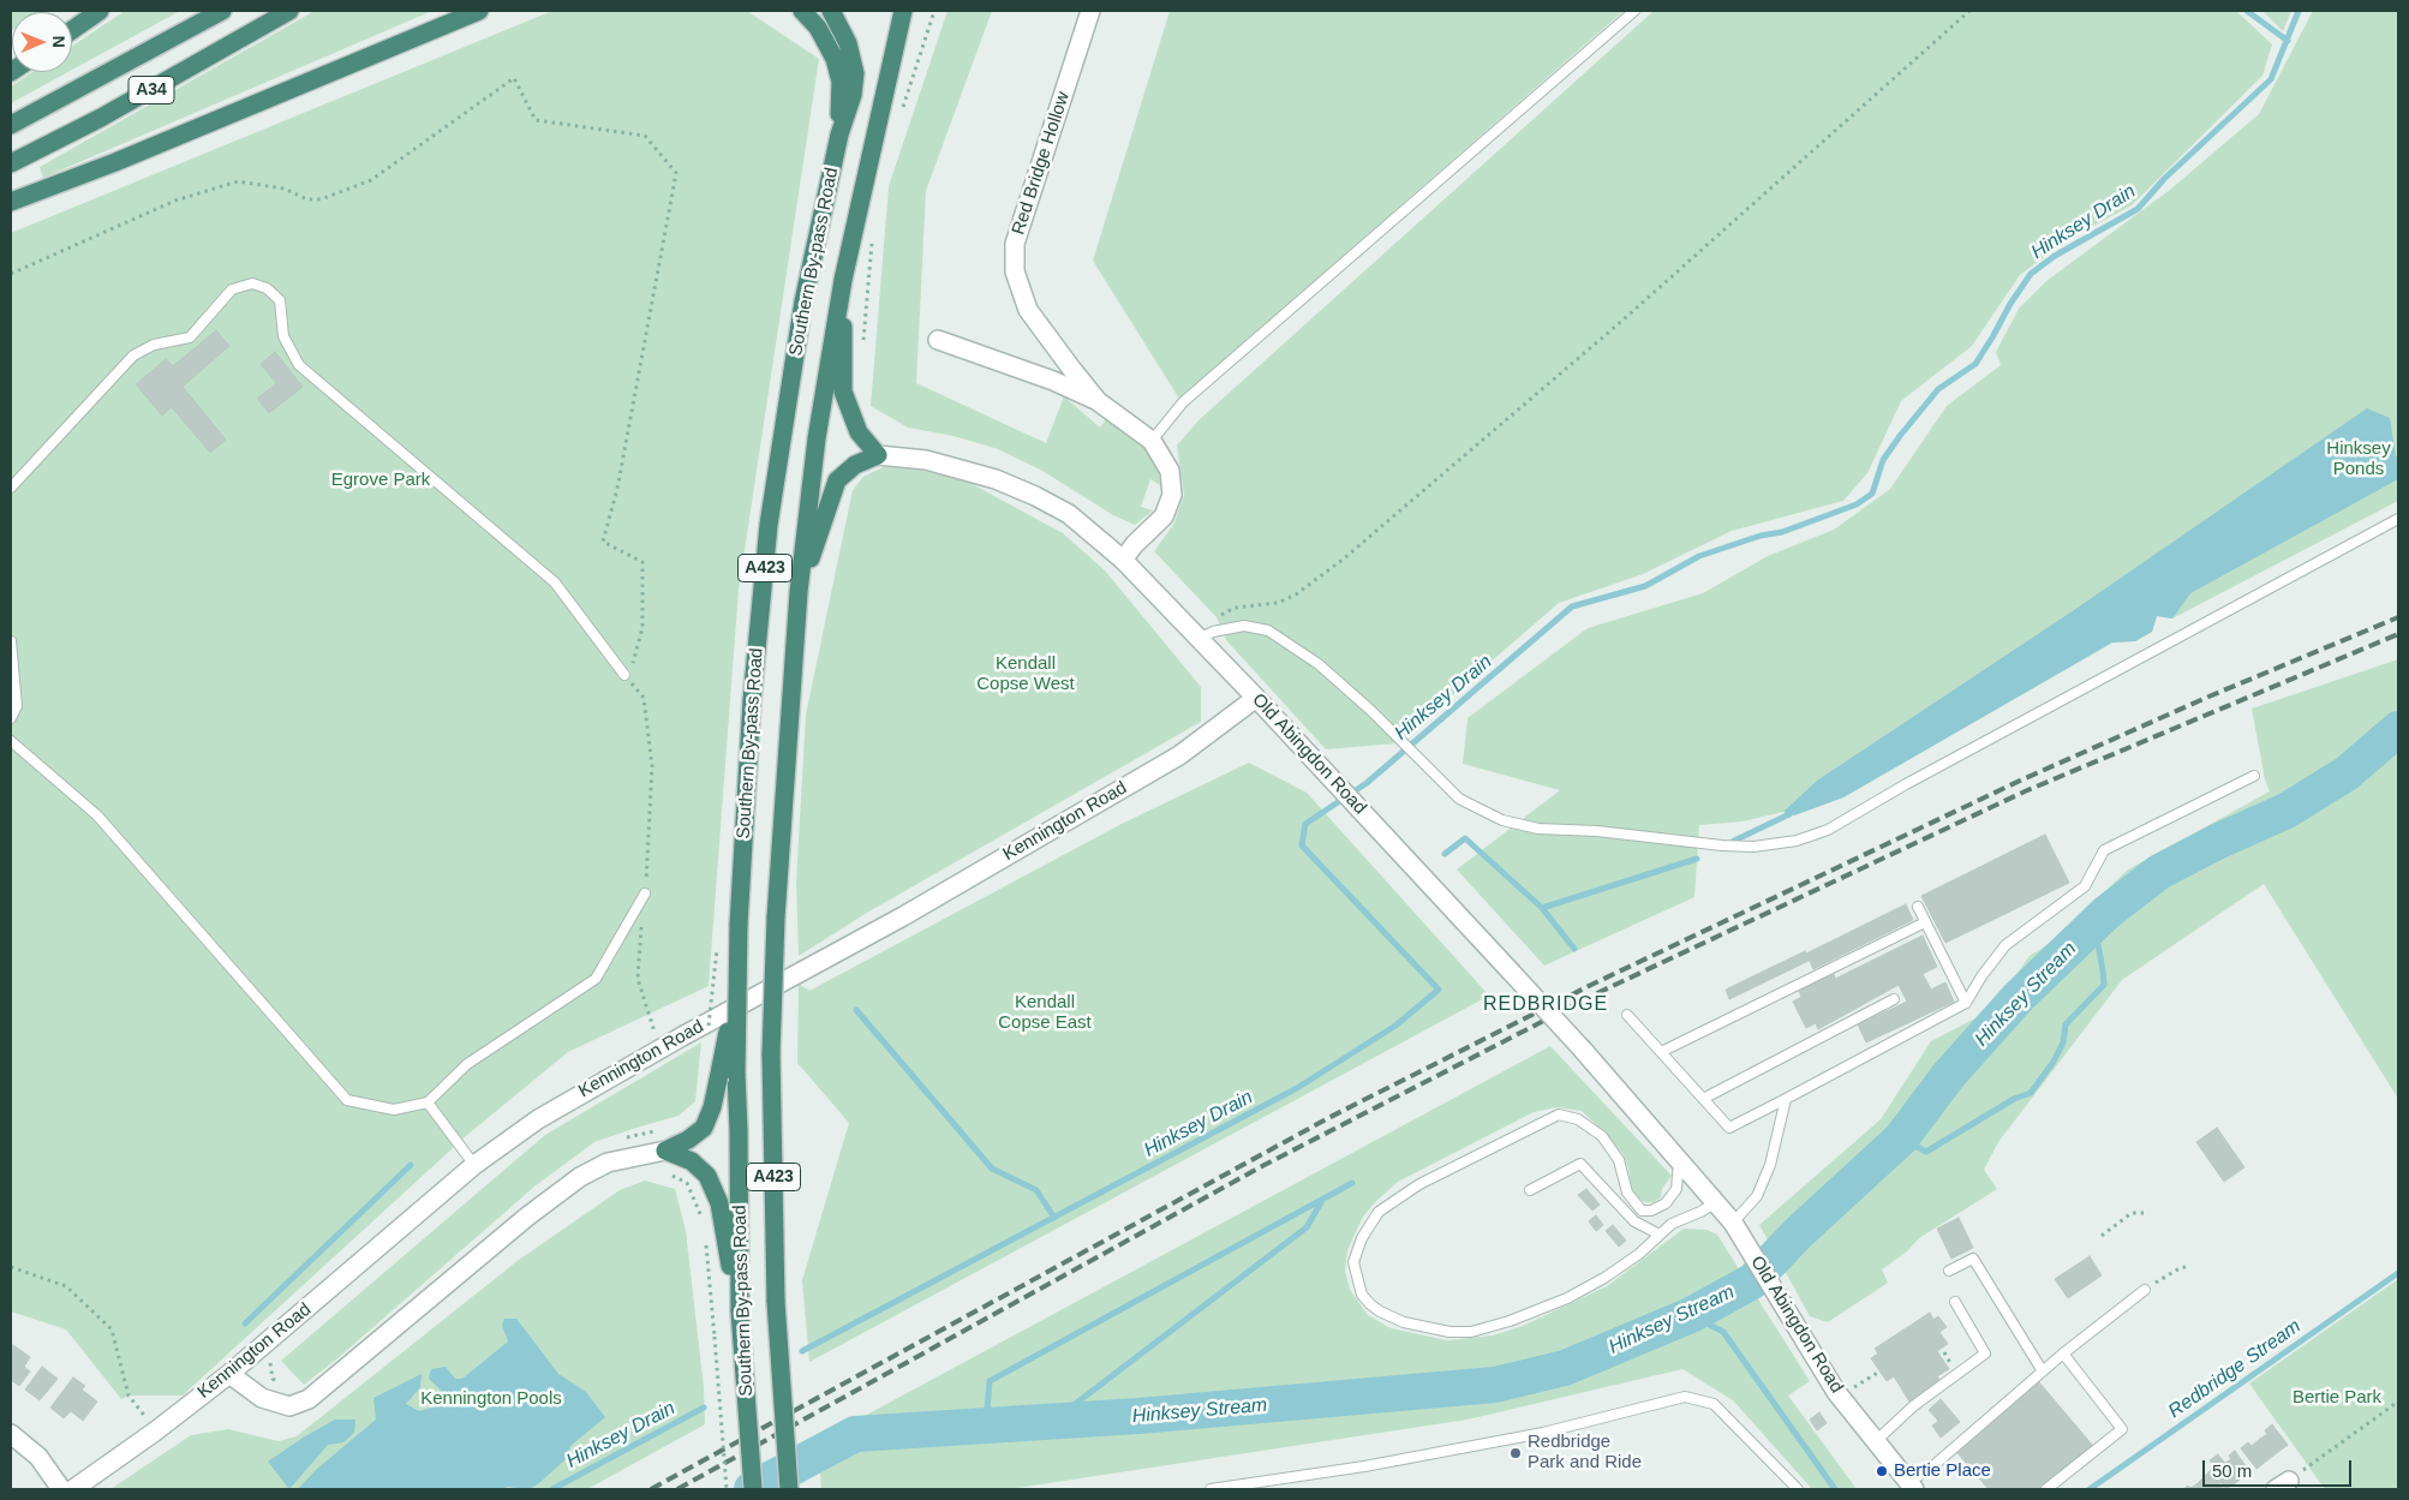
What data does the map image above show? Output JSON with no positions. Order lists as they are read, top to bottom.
{
  "streets": {
    "highway": ["A34", "Southern By-pass Road", "A423"],
    "street": ["Red Bridge Hollow", "Old Abingdon Road", "Kennington Road"]
  },
  "crossings": [
    ["Red Bridge Hollow", "Old Abingdon Road"],
    ["Old Abingdon Road", "Kennington Road"]
  ],
  "districts": ["REDBRIDGE"],
  "water": ["Hinksey Drain", "Hinksey Stream", "Redbridge Stream"],
  "parks": [
    "Hinksey Ponds",
    "Egrove Park",
    "Kendall Copse West",
    "Kendall Copse East",
    "Bertie Park",
    "Kennington Pools"
  ],
  "places": ["Redbridge Park and Ride", "Bertie Place"],
  "scale_bar": "50 m",
  "north": "right"
}
